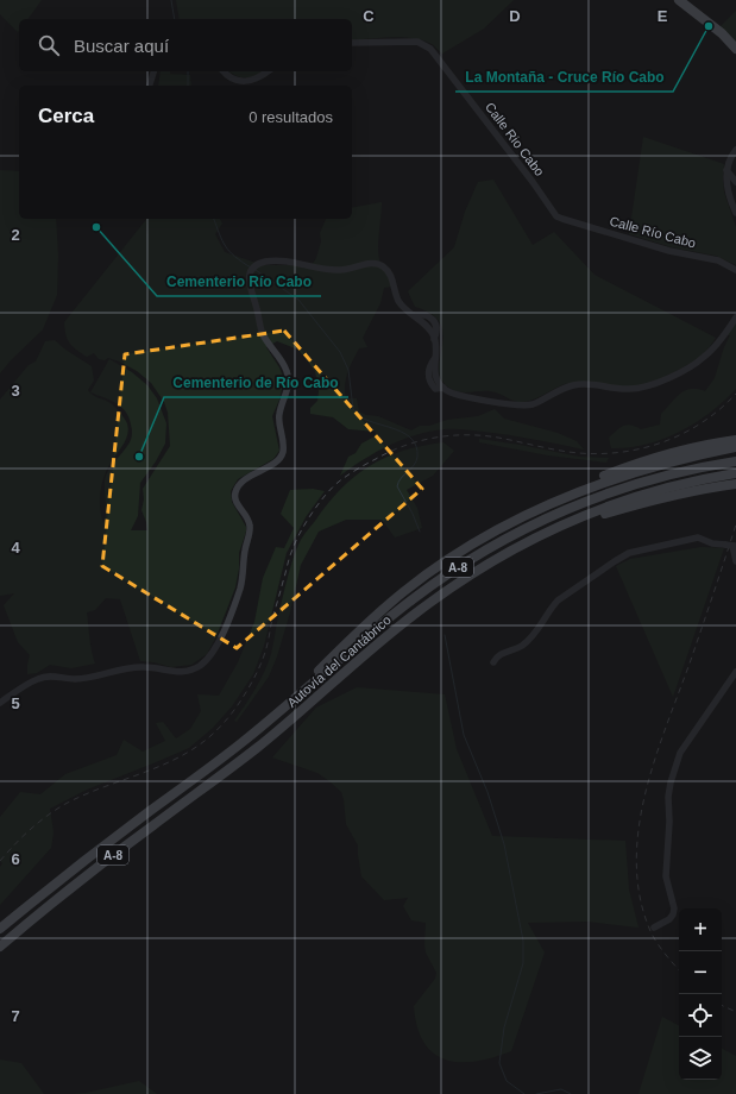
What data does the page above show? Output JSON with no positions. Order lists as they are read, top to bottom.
{
  "streets": {
    "highway": ["A-8", "Autovía del Cantábrico"],
    "street": ["Calle Rio Cabo", "Calle Río Cabo"]
  },
  "crossings": [
    ["Calle Rio Cabo", "Calle Río Cabo"]
  ],
  "places": ["La Montaña - Cruce Río Cabo", "Cementerio Río Cabo", "Cementerio de Río Cabo"],
  "page": {
    "search": "Buscar aquí",
    "heading": ["Cerca", "0 resultados"],
    "map_buttons": ["+", "−"]
  },
  "grid": {
    "columns": ["C", "D", "E"],
    "rows": [
      "2",
      "3",
      "4",
      "5",
      "6",
      "7"
    ]
  }
}
